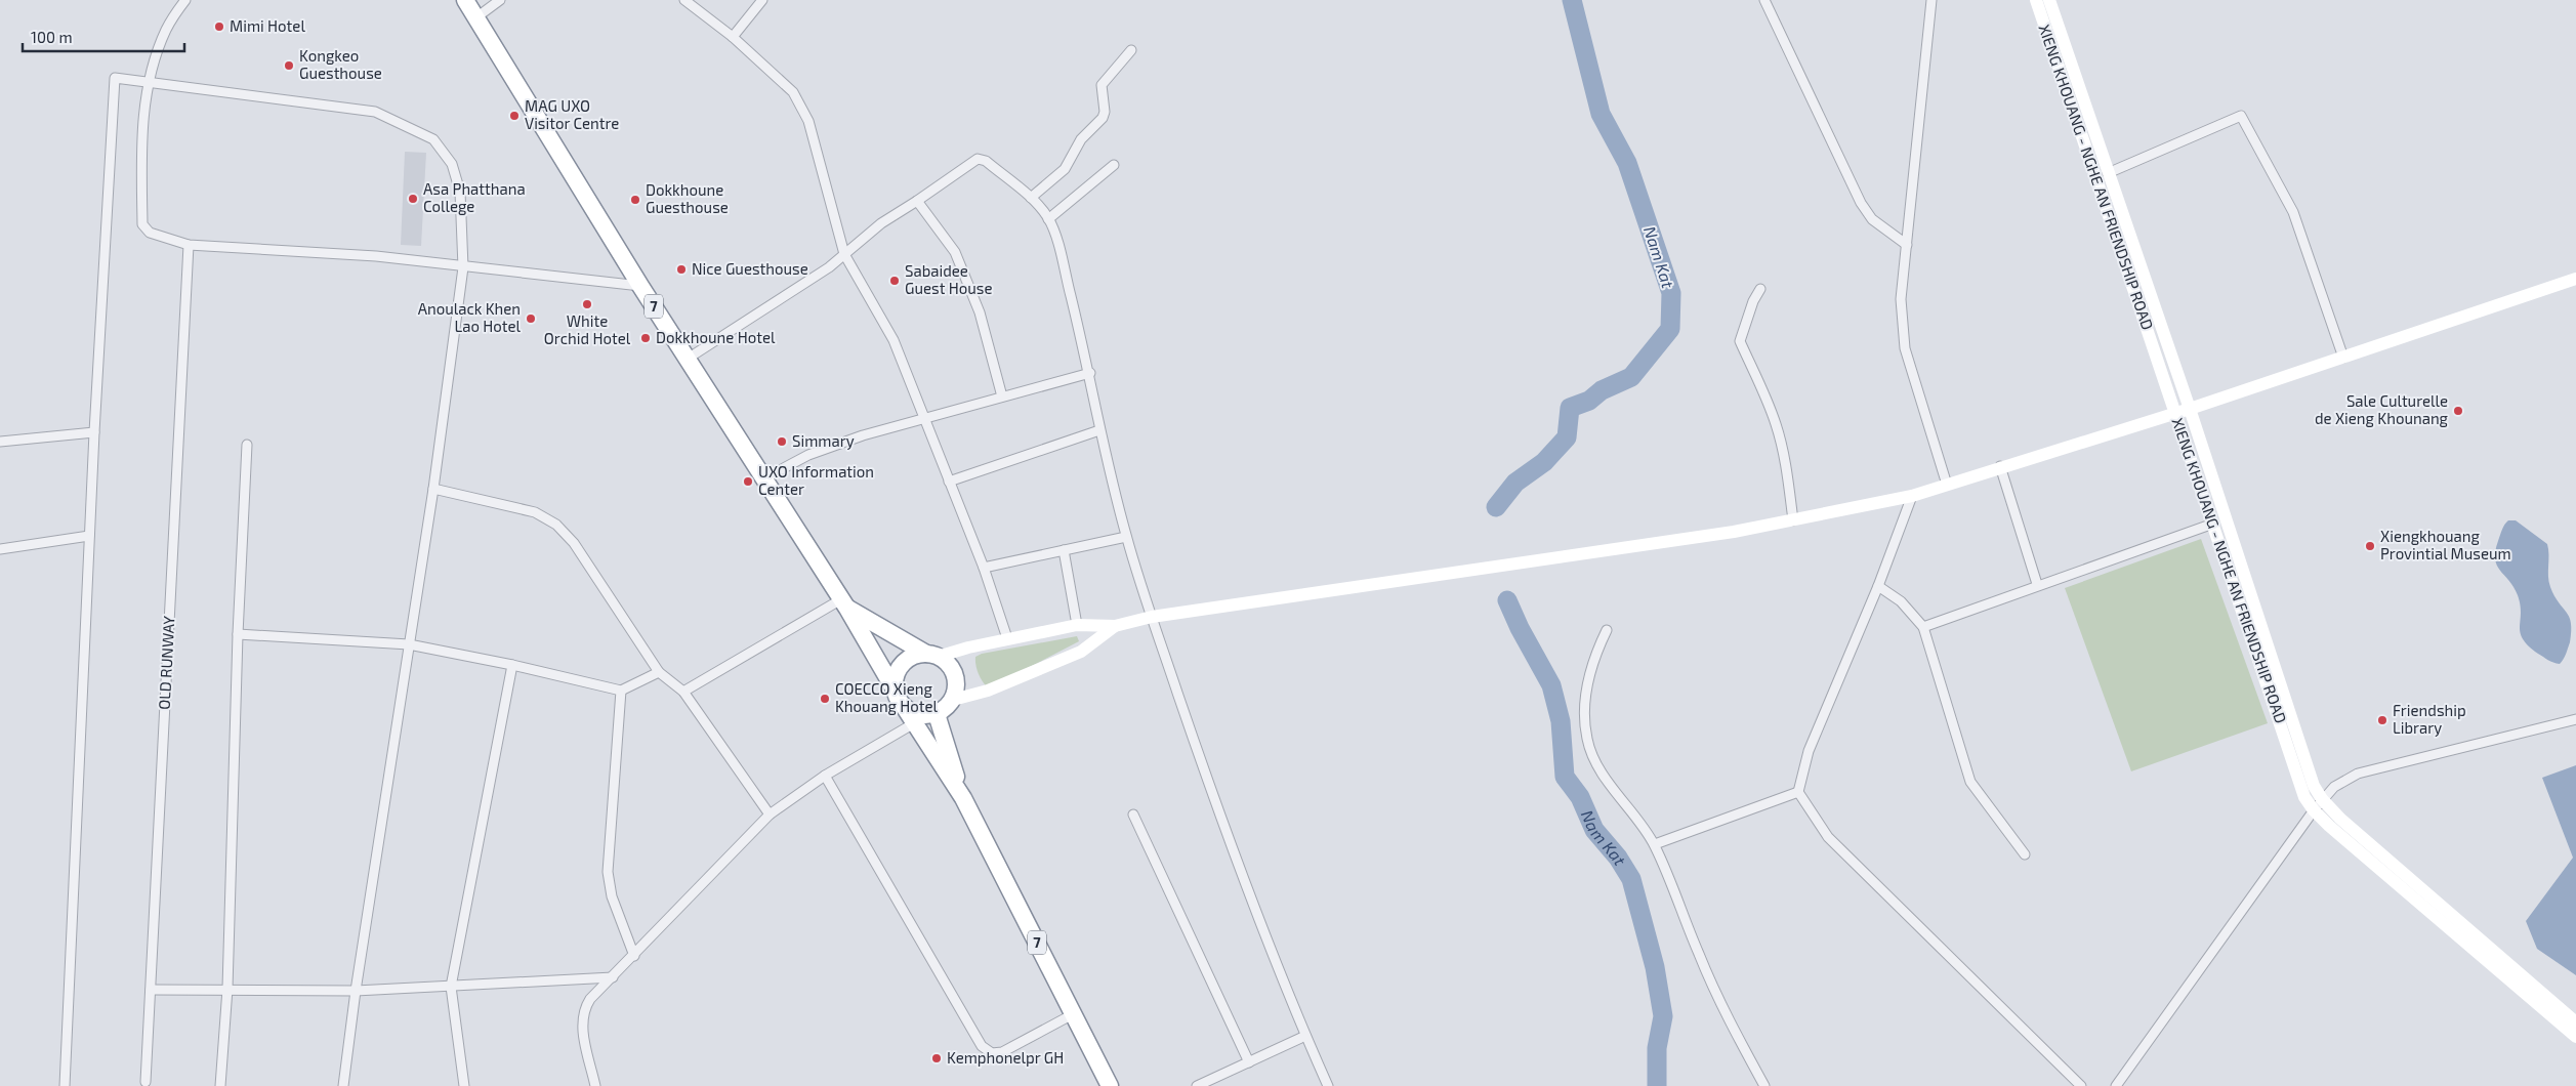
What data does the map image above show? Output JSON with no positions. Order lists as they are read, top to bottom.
{
  "streets": {
    "highway": ["7"],
    "street": ["XIENG KHOUANG - NGHE AN FRIENDSHIP ROAD", "OLD RUNWAY"]
  },
  "water": ["Nam Kat"],
  "places": [
    "Mimi Hotel",
    "Kongkeo Guesthouse",
    "MAG UXO Visitor Centre",
    "Asa Phatthana College",
    "Dokkhoune Guesthouse",
    "Nice Guesthouse",
    "Sabaidee Guest House",
    "White Orchid Hotel",
    "Anoulack Khen Lao Hotel",
    "Dokkhoune Hotel",
    "Sale Culturelle de Xieng Khounang",
    "Simmary",
    "UXO Information Center",
    "Xiengkhouang Provintial Museum",
    "COECCO Xieng Khouang Hotel",
    "Friendship Library",
    "Kemphonelpr GH"
  ],
  "scale_bar": "100 m"
}
